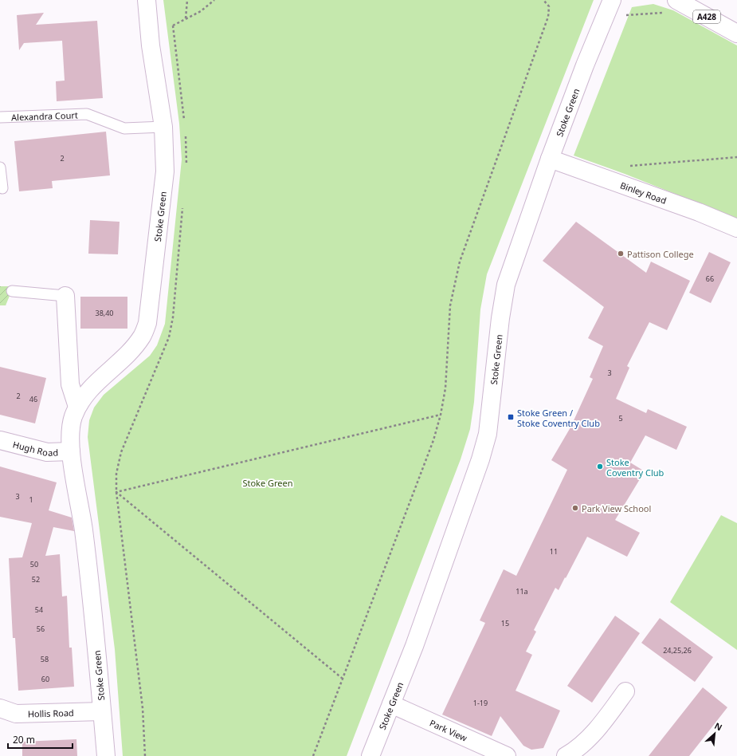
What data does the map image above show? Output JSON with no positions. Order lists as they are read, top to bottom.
{
  "streets": {
    "street": [
      "A428",
      "Stoke Green",
      "Binley Road",
      "Hugh Road",
      "Hollis Road",
      "Park View"
    ],
    "lane": ["Alexandra Court"]
  },
  "crossings": [
    ["Stoke Green", "Alexandra Court"],
    ["Stoke Green", "Binley Road"],
    ["Stoke Green", "Hugh Road"],
    ["Stoke Green", "Hollis Road"],
    ["Stoke Green", "Park View"]
  ],
  "parks": ["Stoke Green"],
  "places": {
    "other": ["Pattison College", "Stoke Coventry Club", "Park View School"],
    "transit": ["Stoke Green / Stoke Coventry Club"]
  },
  "house_numbers": [
    "2",
    "66",
    "38,40",
    "3",
    "2",
    "46",
    "5",
    "3",
    "1",
    "11",
    "50",
    "52",
    "11a",
    "54",
    "15",
    "56",
    "24,25,26",
    "58",
    "60",
    "1-19"
  ],
  "scale_bar": "20 m",
  "north": "top right"
}
